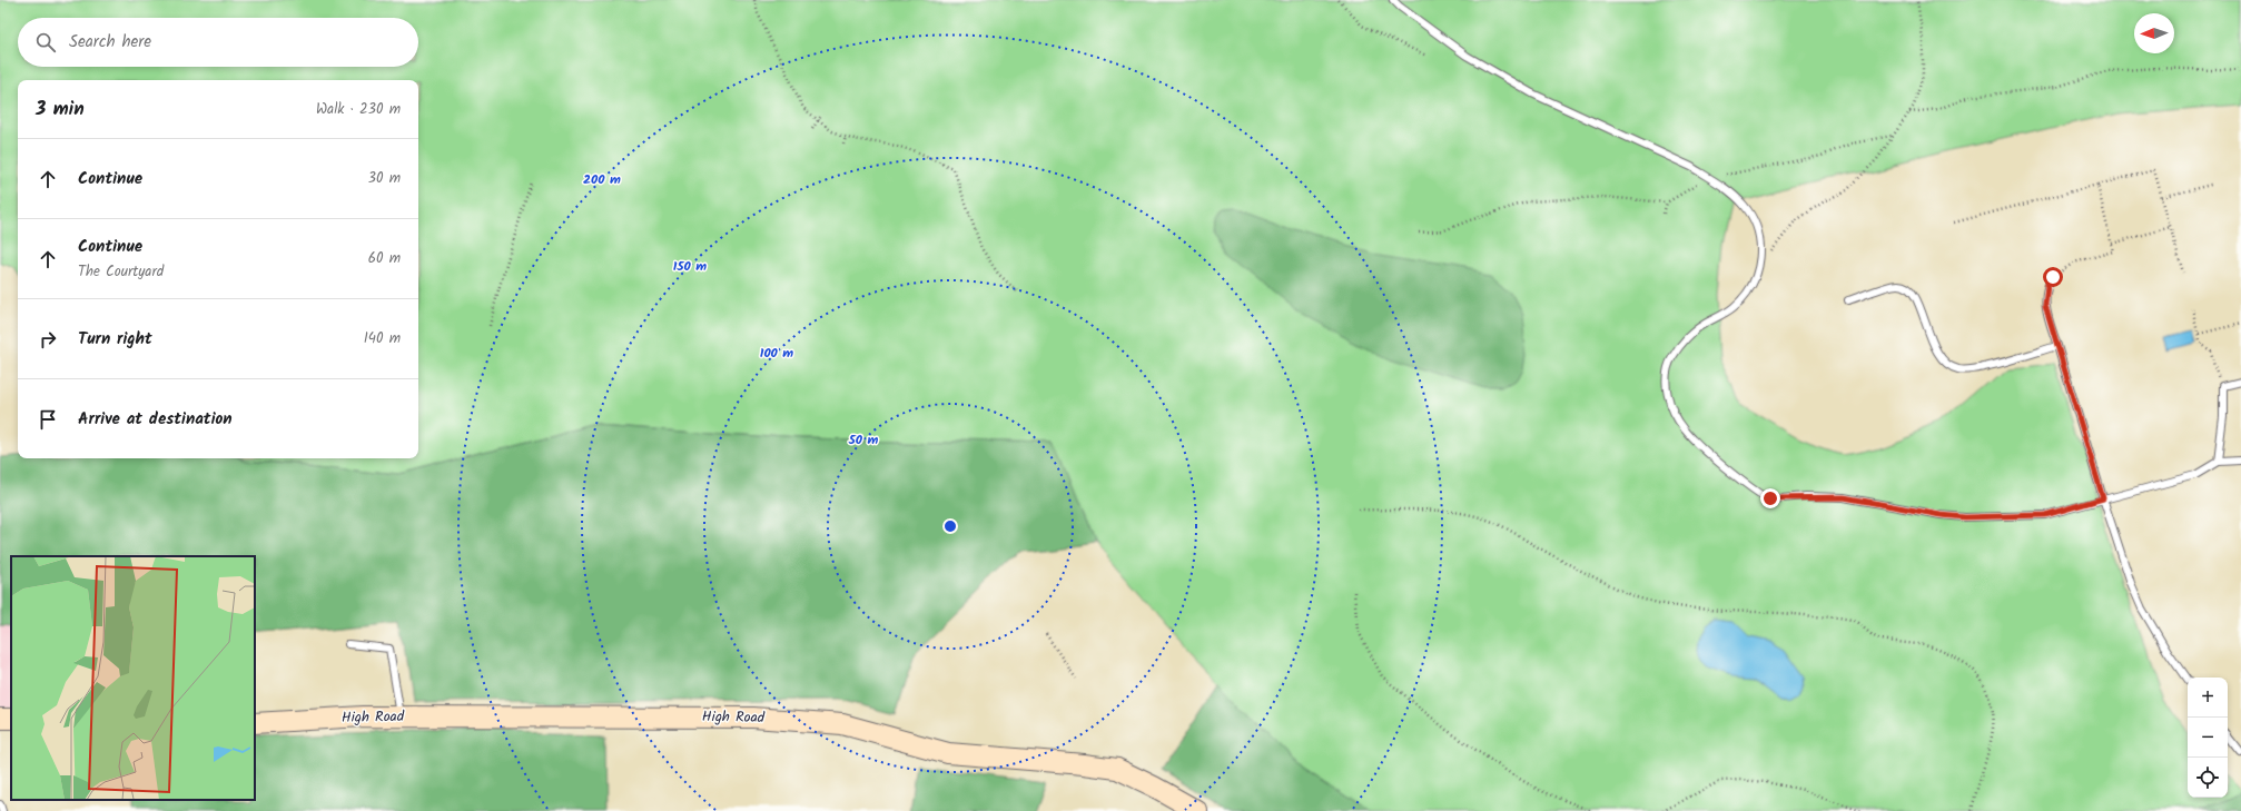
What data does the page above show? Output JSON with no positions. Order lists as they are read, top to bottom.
{
  "streets": {
    "main road": ["High Road"]
  },
  "north": "left",
  "page": {
    "search": "Search here",
    "heading": ["3 min", "Walk · 230 m"],
    "list": [
      ["Continue", "30 m"],
      ["Continue", "The Courtyard", "60 m"],
      ["Turn right", "140 m"],
      "Arrive at destination"
    ],
    "map_buttons": ["+", "−"]
  },
  "rings": [
    "200 m",
    "150 m",
    "100 m",
    "50 m"
  ]
}
